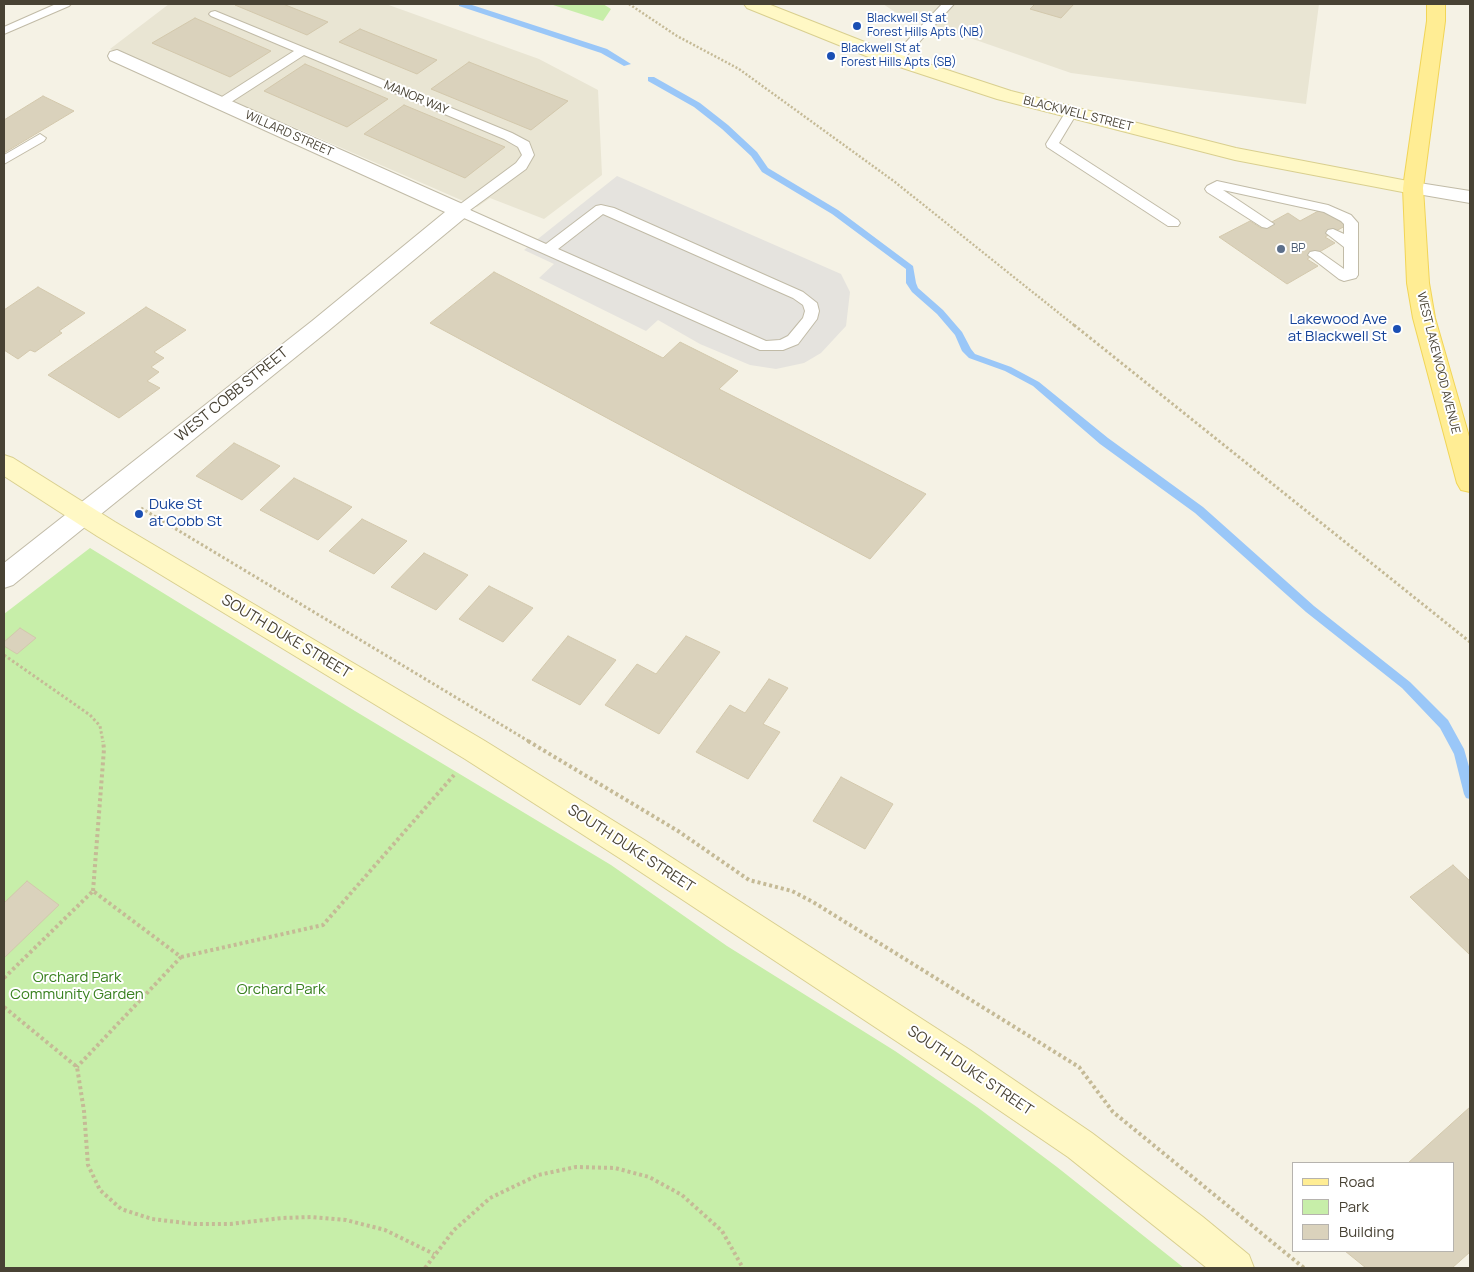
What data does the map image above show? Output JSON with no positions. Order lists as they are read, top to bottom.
{
  "streets": {
    "main road": ["BLACKWELL STREET", "WEST LAKEWOOD AVENUE", "SOUTH DUKE STREET"],
    "street": ["WILLARD STREET", "WEST COBB STREET"],
    "lane": ["MANOR WAY"]
  },
  "crossings": [
    ["MANOR WAY", "WILLARD STREET"],
    ["MANOR WAY", "WEST COBB STREET"],
    ["BLACKWELL STREET", "WEST LAKEWOOD AVENUE"],
    ["WILLARD STREET", "WEST COBB STREET"],
    ["WEST COBB STREET", "SOUTH DUKE STREET"]
  ],
  "parks": ["Orchard Park Community Garden", "Orchard Park"],
  "places": [
    "Blackwell St at Forest Hills Apts (NB)",
    "Blackwell St at Forest Hills Apts (SB)",
    "BP",
    "Lakewood Ave at Blackwell St",
    "Duke St at Cobb St"
  ],
  "legend": ["Road", "Park", "Building"]
}
